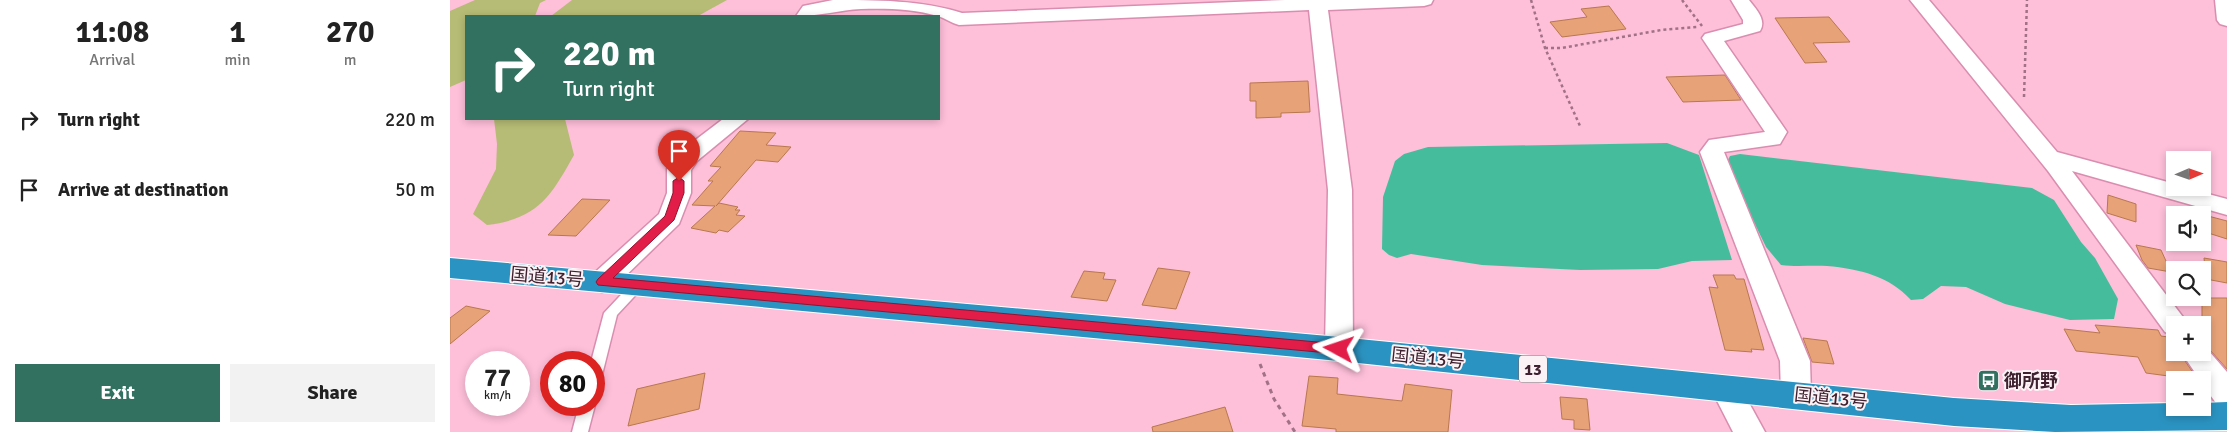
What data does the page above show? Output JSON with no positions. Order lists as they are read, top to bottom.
{
  "streets": {
    "highway": ["国道13号", "13"]
  },
  "places": {
    "bus stop": ["御所野"]
  },
  "north": "right",
  "page": {
    "eta": [
      "11:08",
      "Arrival",
      "1",
      "min",
      "270",
      "m"
    ],
    "turn": ["220 m", "Turn right"],
    "list": [
      {
        "name": "Turn right",
        "value": "220 m"
      },
      {
        "name": "Arrive at destination",
        "value": "50 m"
      }
    ],
    "map_buttons": ["+", "−"],
    "speed": "77 km/h",
    "limit": "80",
    "buttons": ["Exit", "Share"]
  }
}
